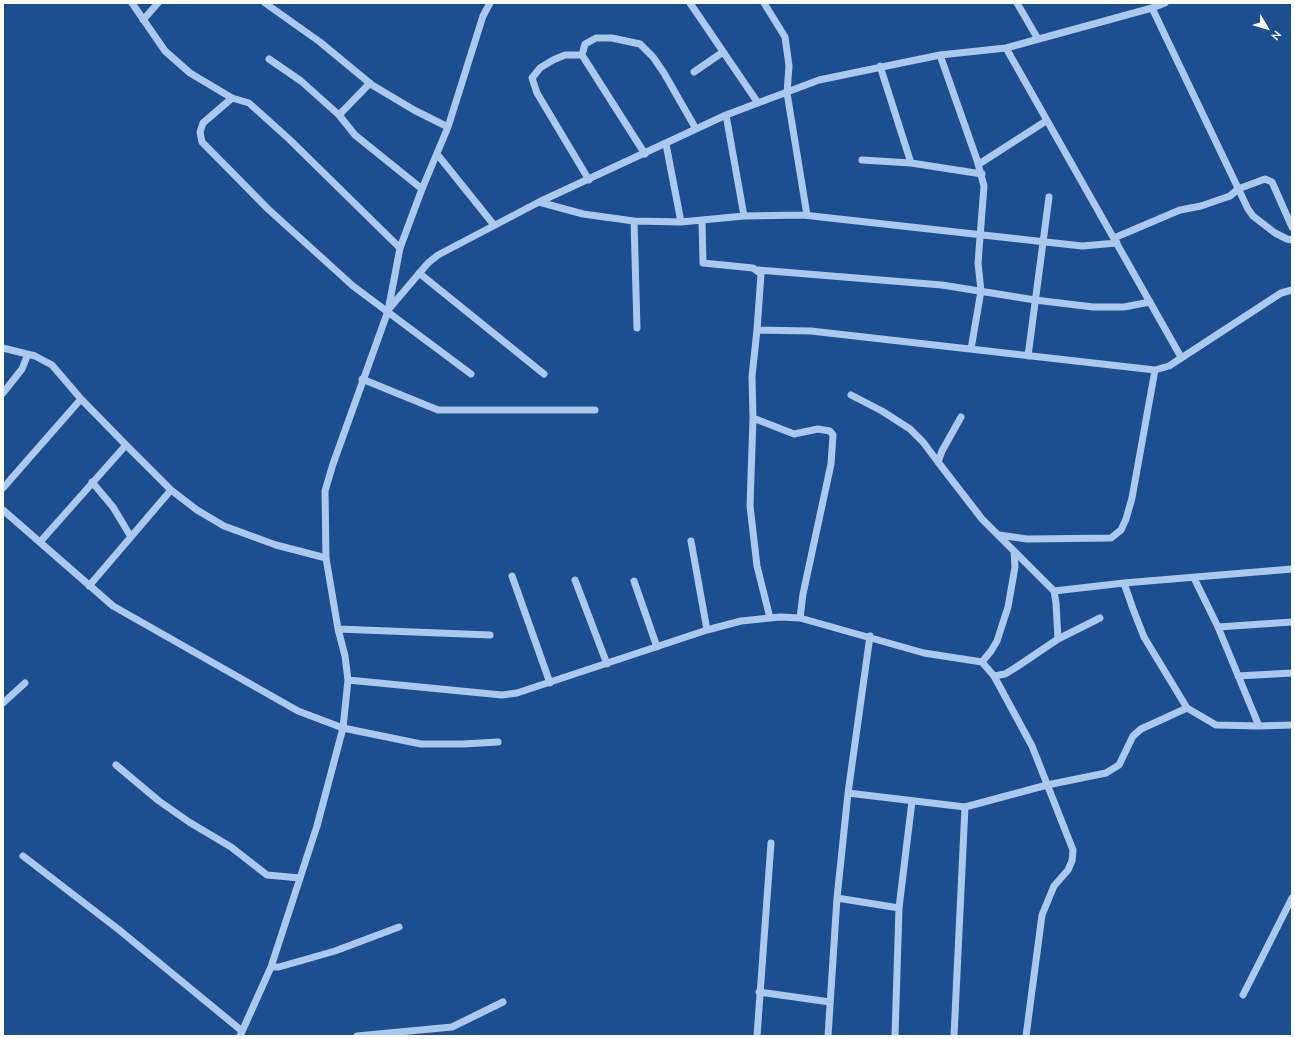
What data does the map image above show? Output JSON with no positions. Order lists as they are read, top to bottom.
{
  "north": "bottom right"
}
